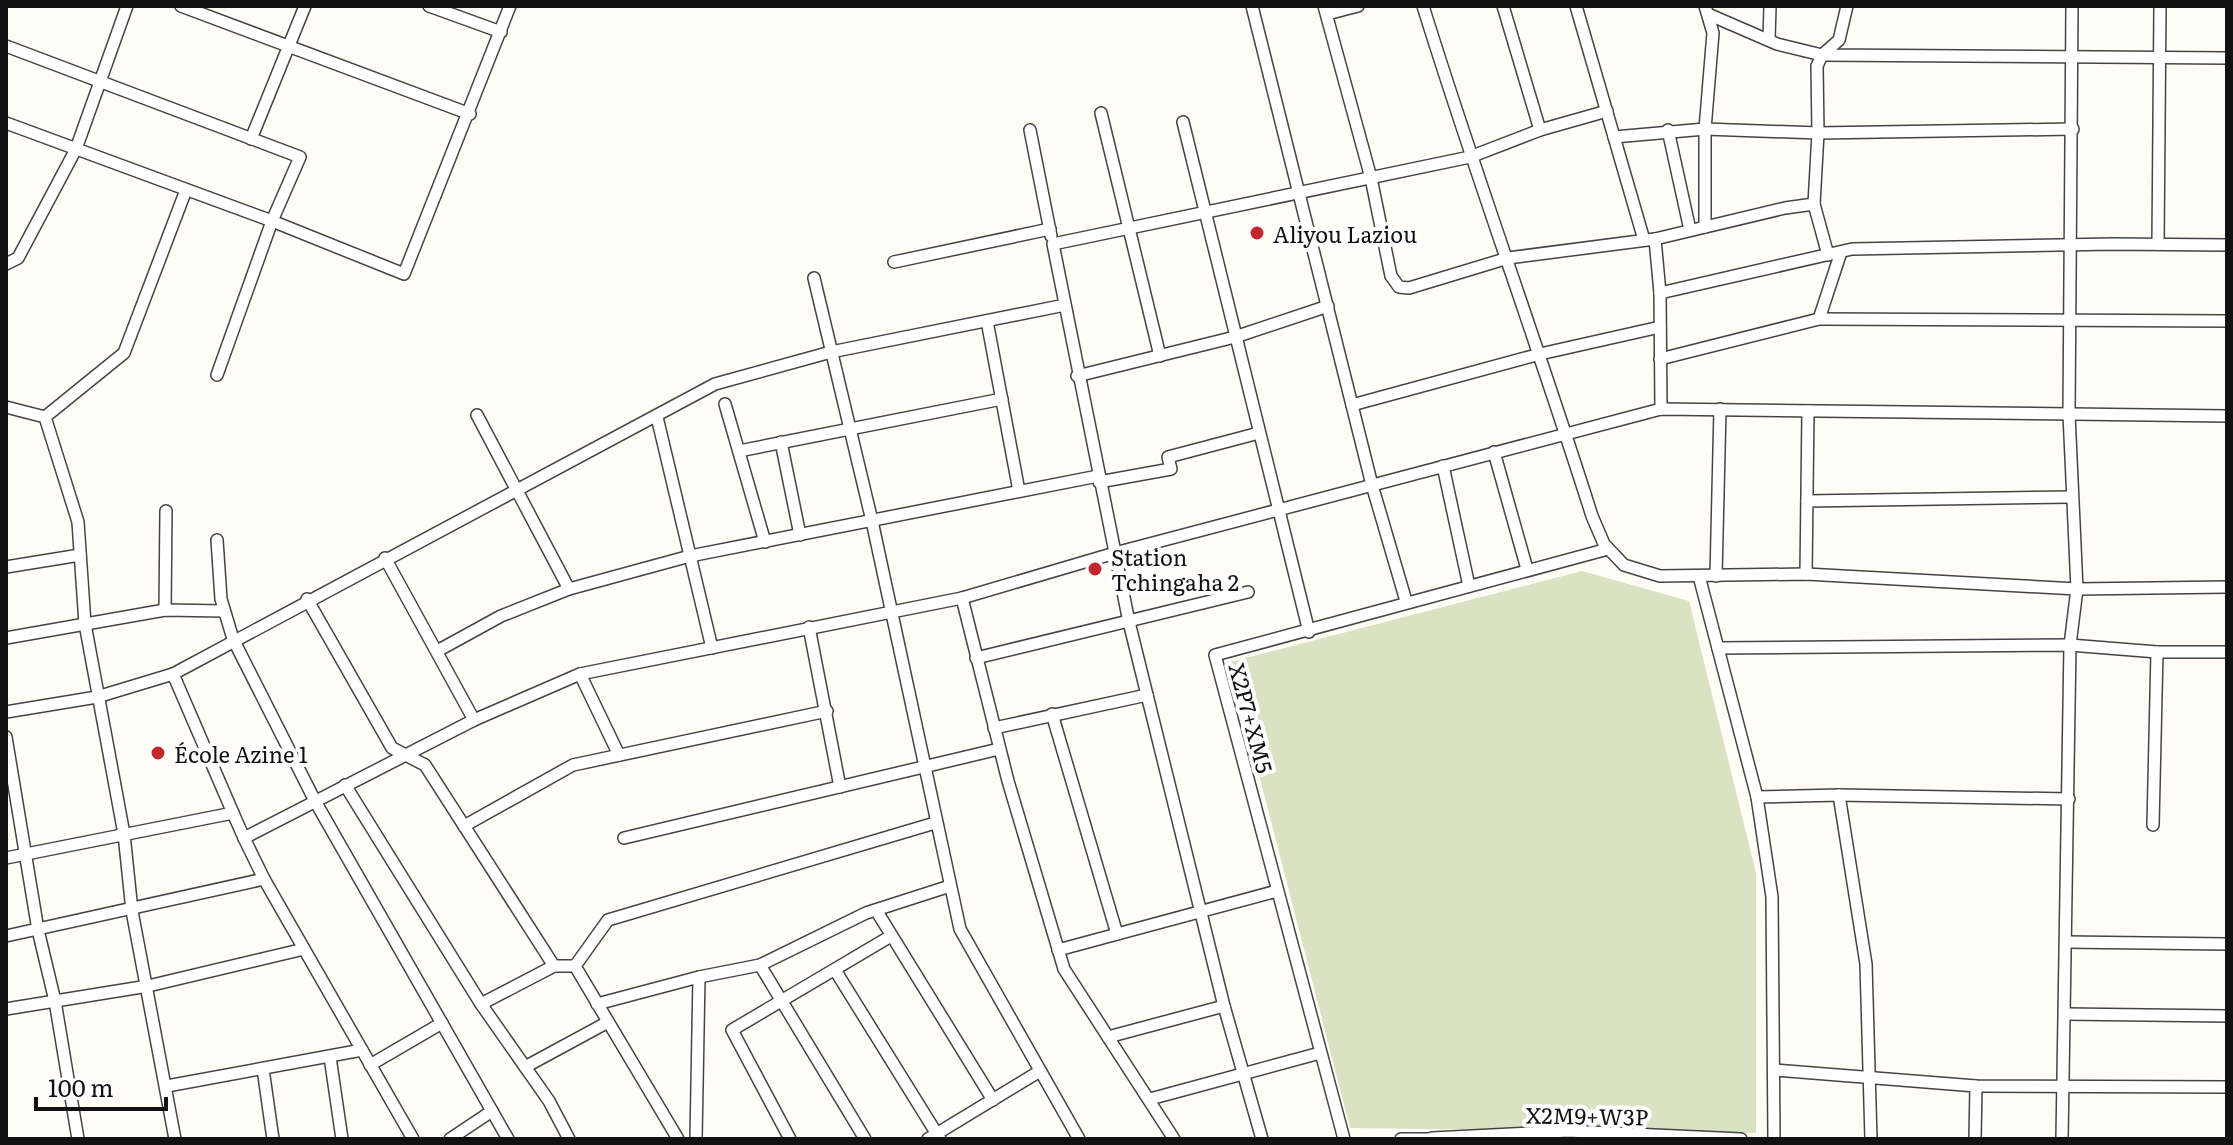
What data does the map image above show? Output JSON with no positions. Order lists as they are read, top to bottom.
{
  "streets": {
    "street": ["X2P7+XM5", "X2M9+W3P"]
  },
  "places": ["Aliyou Laziou", "Station Tchingaha 2", "École Azine 1"],
  "scale_bar": "100 m"
}
